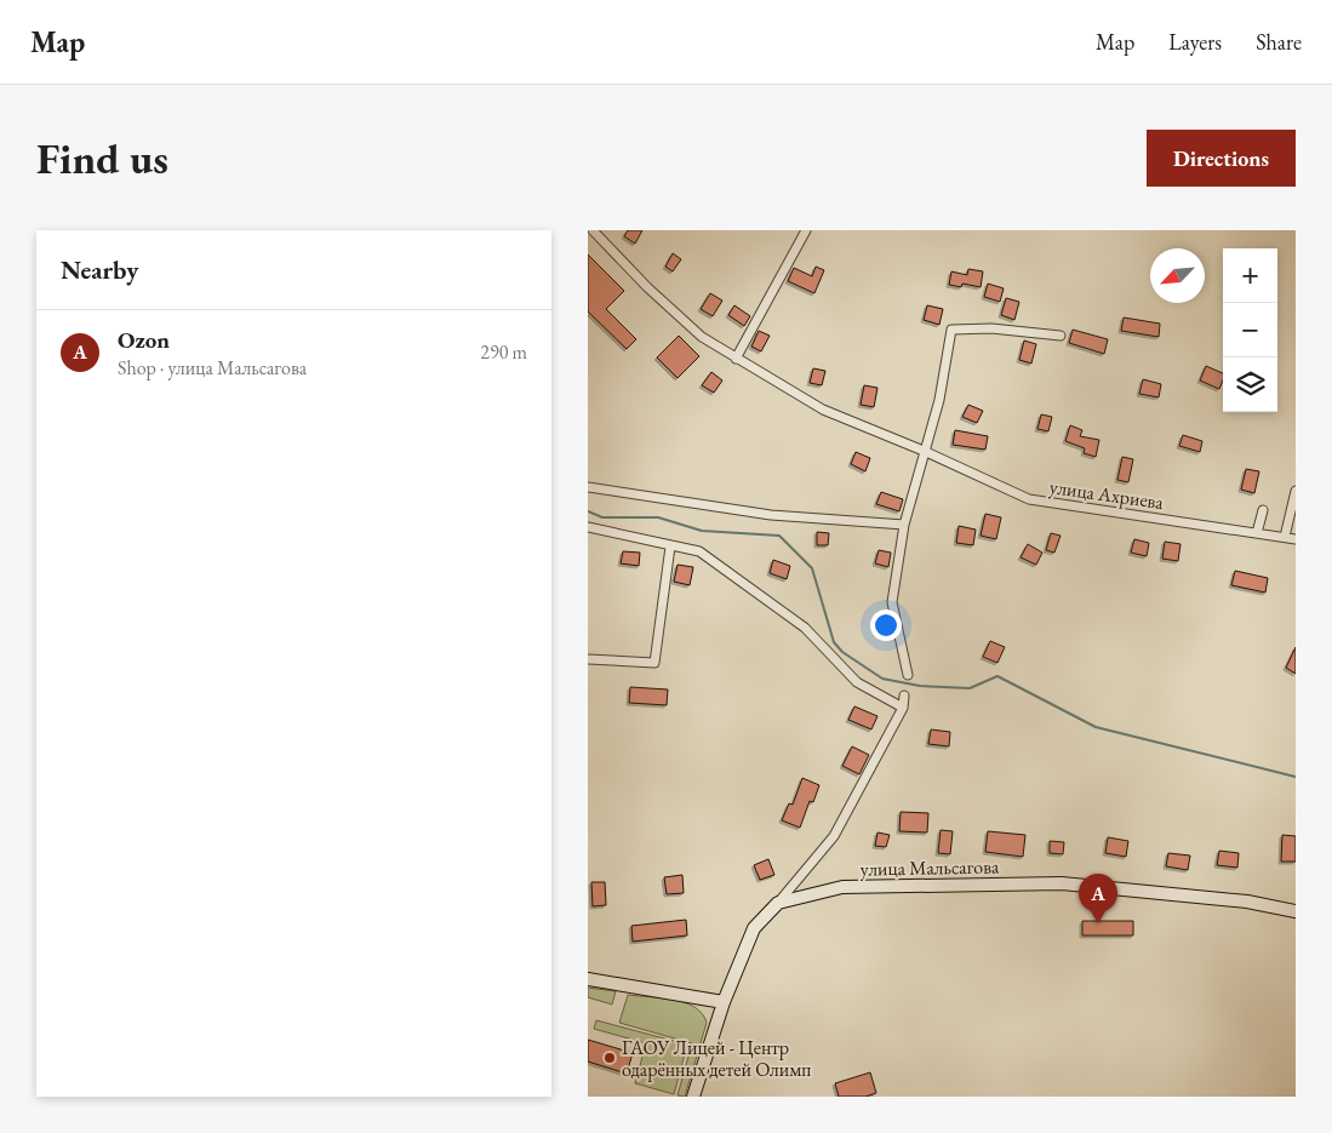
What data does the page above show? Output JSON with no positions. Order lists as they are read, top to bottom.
{
  "streets": {
    "street": ["улица Ахриева", "улица Мальсагова"]
  },
  "places": ["ГАОУ Лицей - Центр одарённых детей Олимп"],
  "north": "bottom left",
  "page": {
    "header": "Map",
    "nav": ["Map", "Layers", "Share"],
    "buttons": "Directions",
    "title": "Find us",
    "heading": "Nearby",
    "map_buttons": ["+", "−"],
    "list": [
      {
        "mark": "A",
        "name": "Ozon",
        "note": "Shop · улица Мальсагова",
        "value": "290 m"
      }
    ],
    "pins": "A"
  }
}
